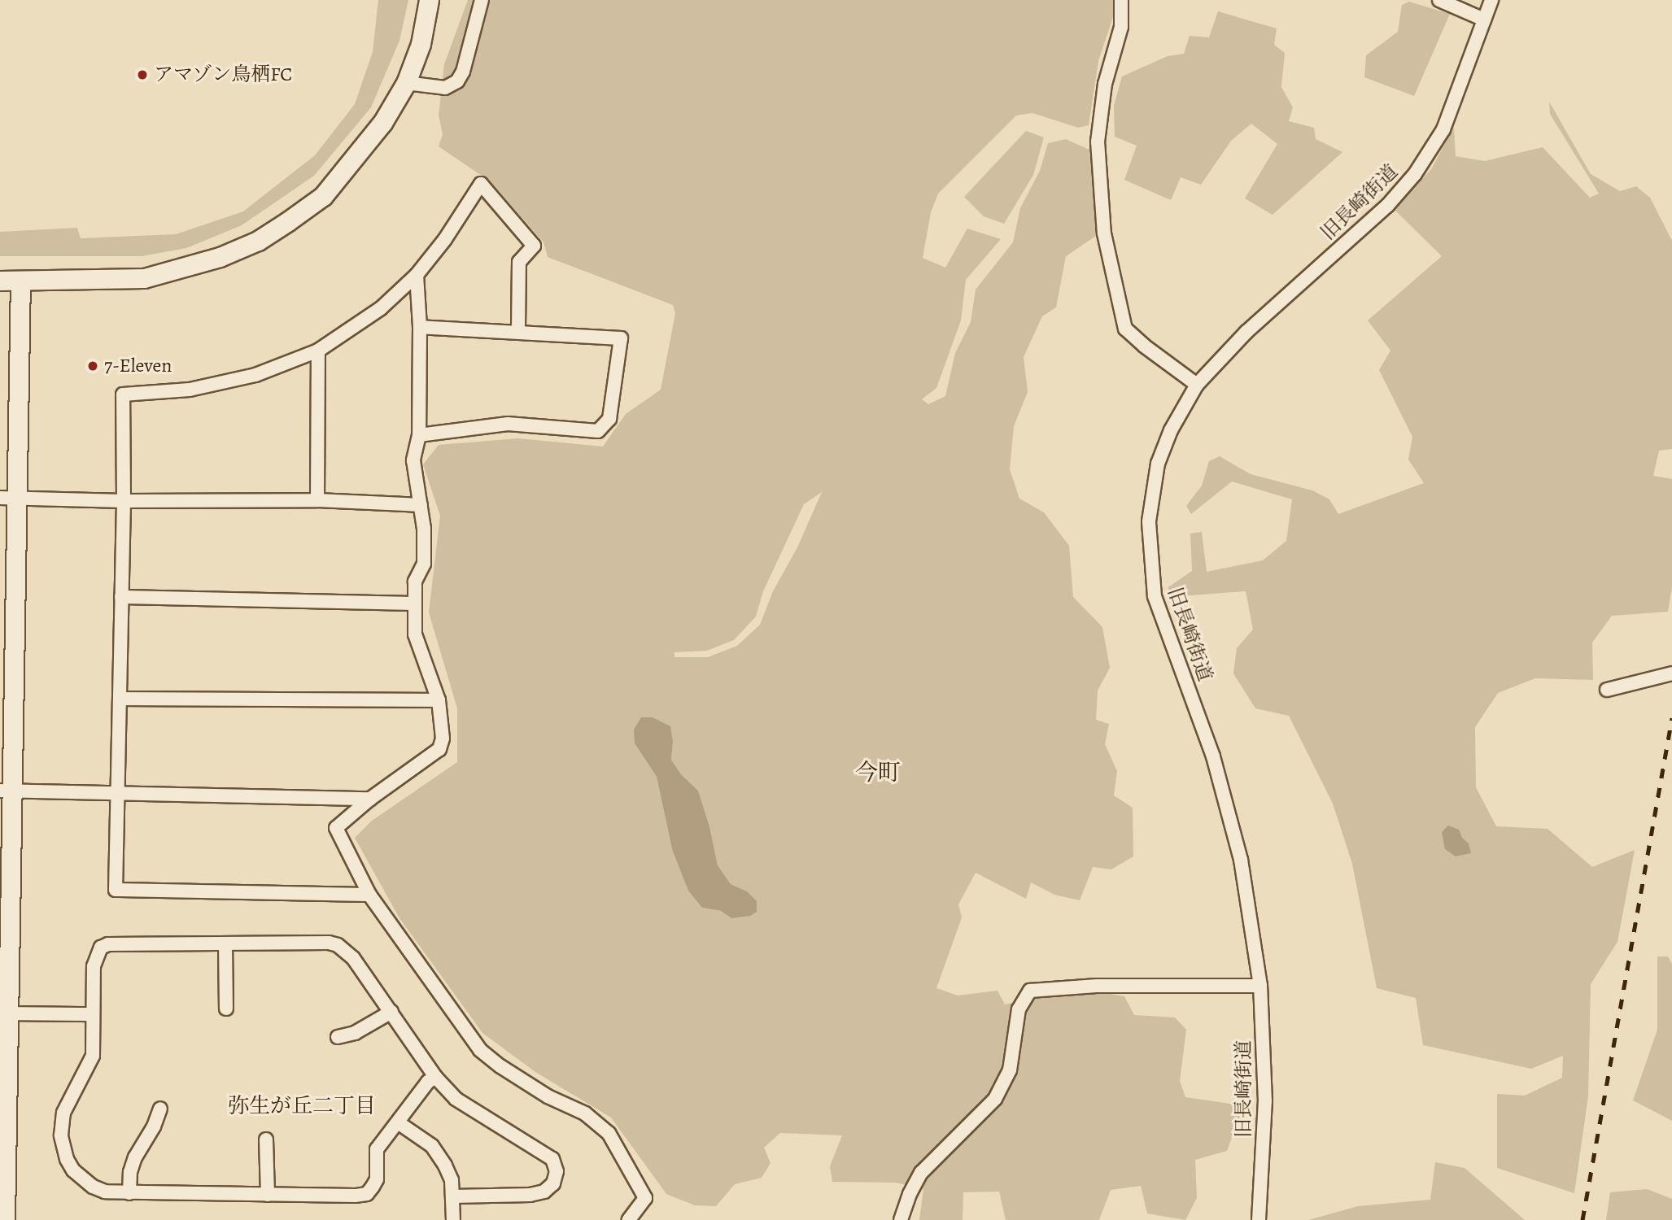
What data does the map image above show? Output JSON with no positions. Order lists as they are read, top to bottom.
{
  "streets": {
    "street": ["旧長崎街道"]
  },
  "districts": ["今町", "弥生が丘二丁目"],
  "places": ["アマゾン鳥栖FC", "7-Eleven"]
}
